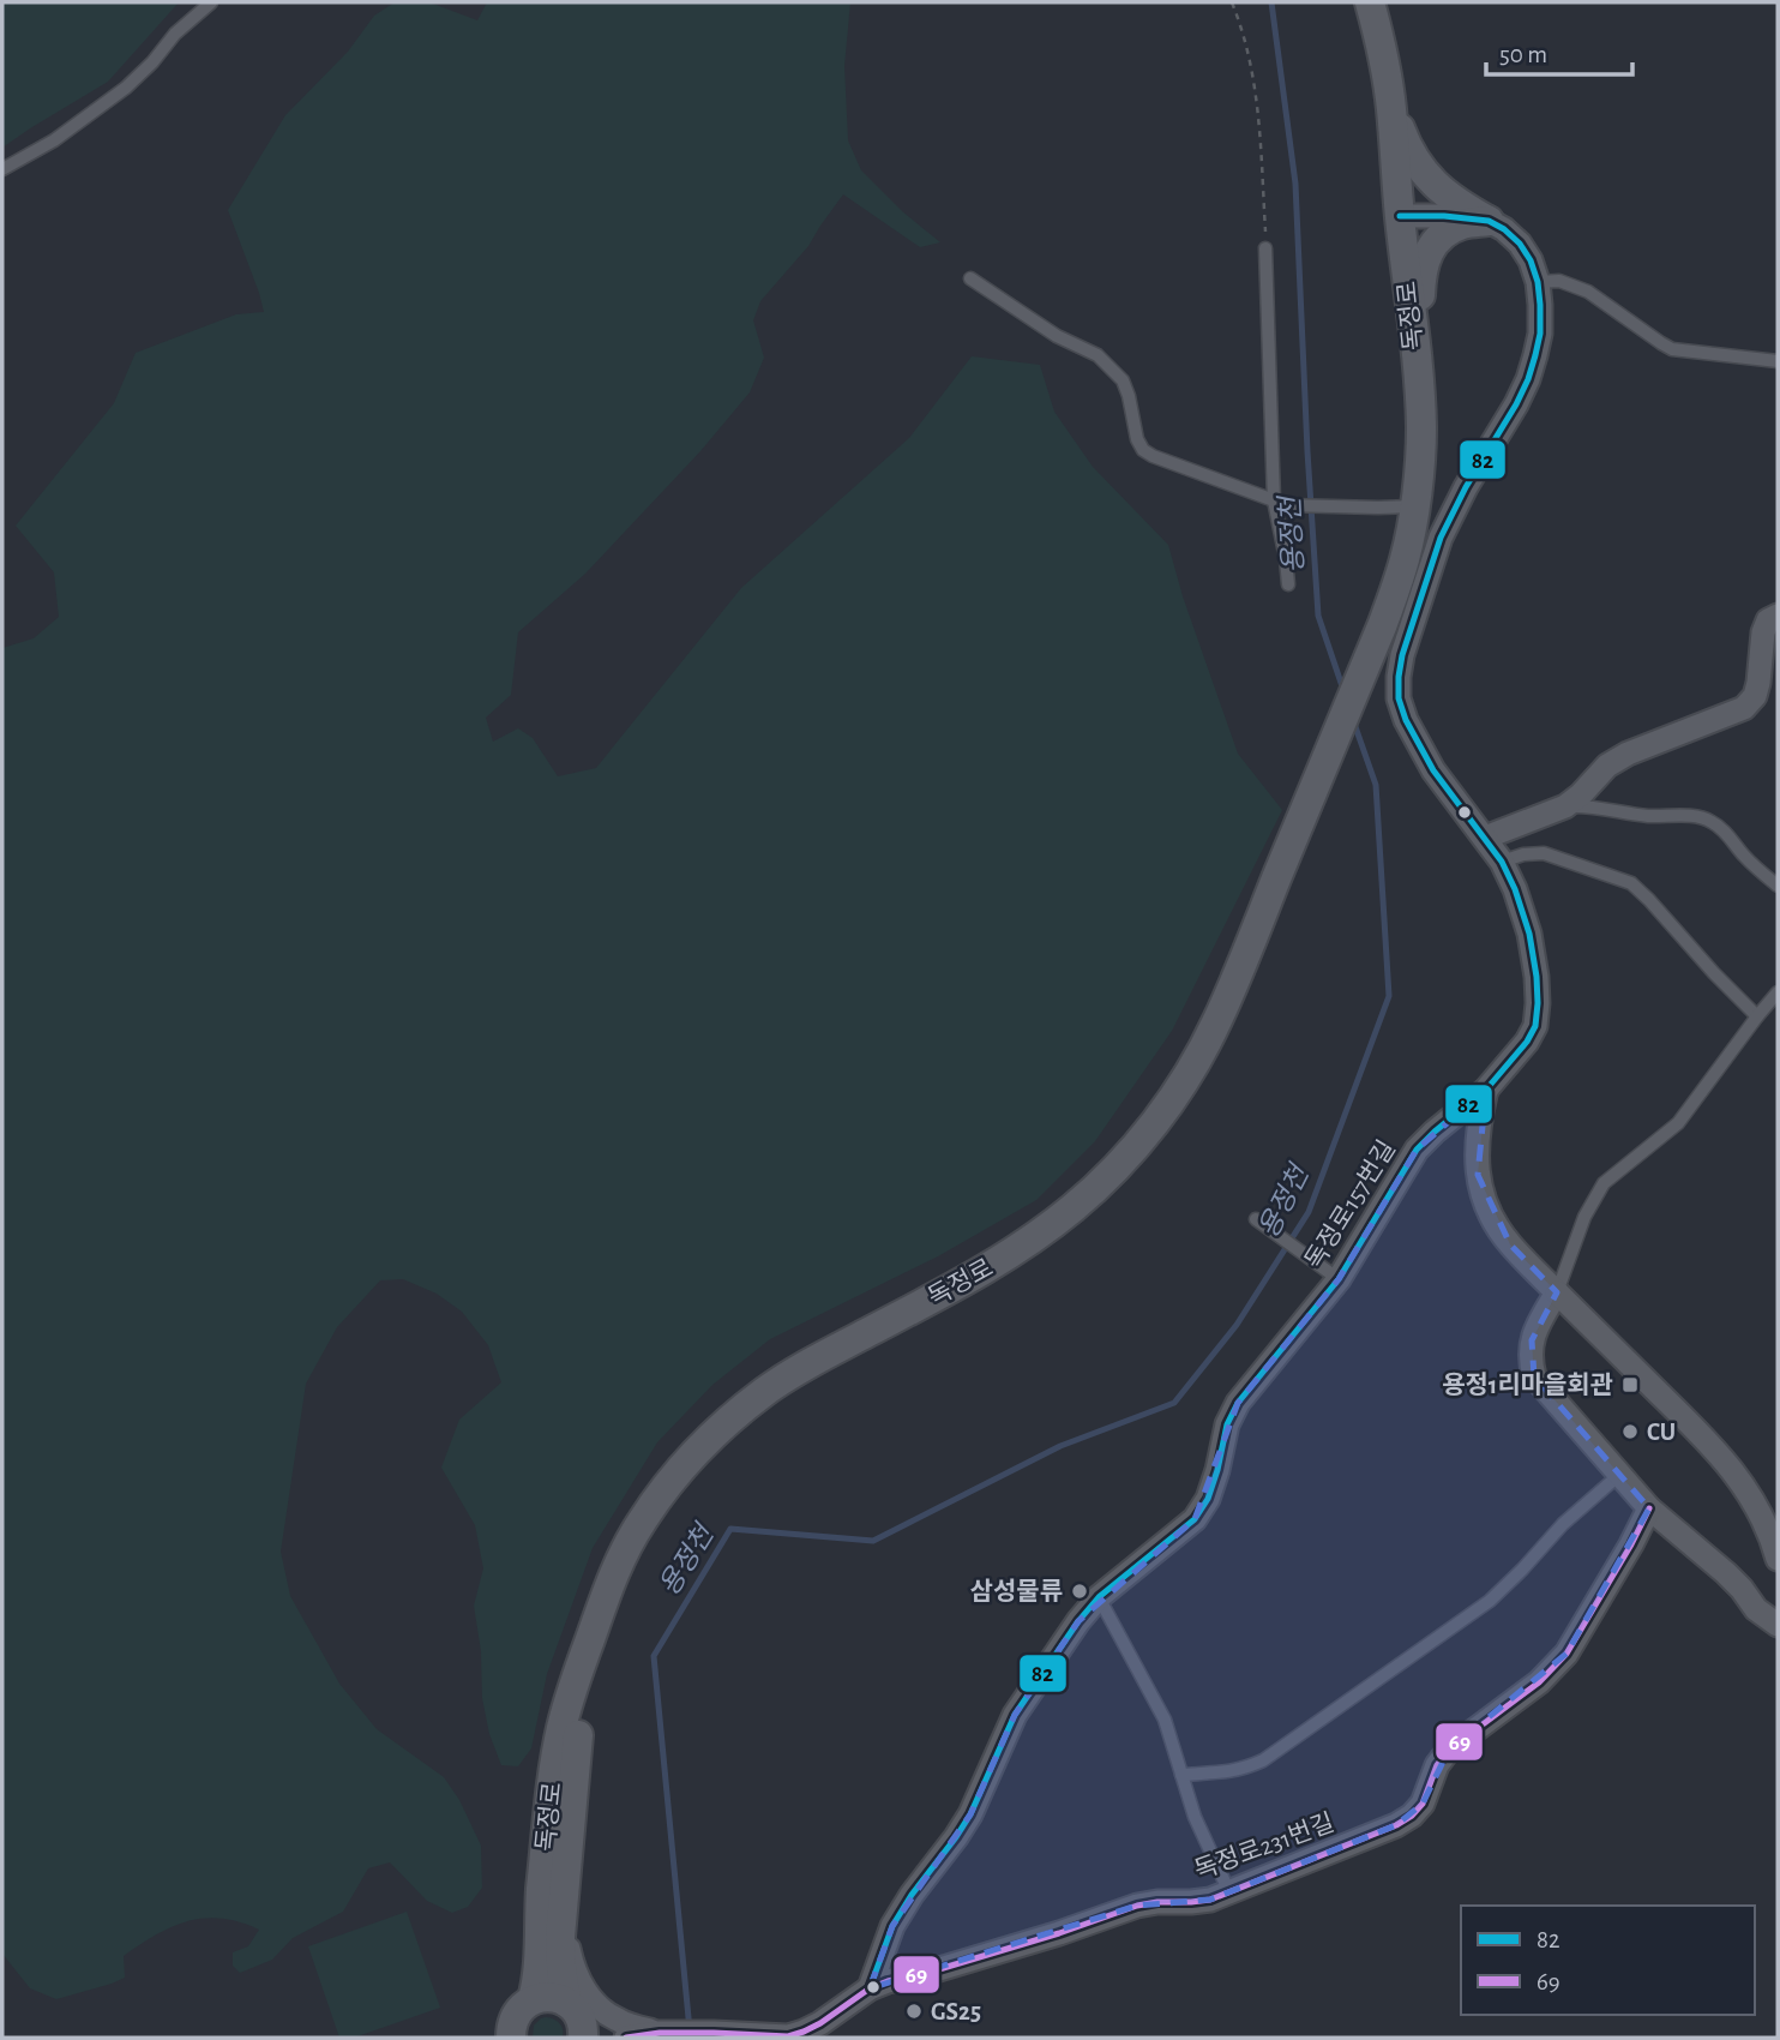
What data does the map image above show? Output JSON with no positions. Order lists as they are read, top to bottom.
{
  "streets": {
    "street": ["독정로", "독정로157번길", "독정로231번길"]
  },
  "crossings": [
    ["독정로157번길", "독정로231번길"]
  ],
  "water": ["용정천"],
  "places": {
    "transit": ["용정1리마을회관"],
    "other": ["CU", "삼성물류", "GS25"]
  },
  "lines": ["transit line 82", "transit line 69"],
  "legend": ["82", "69"],
  "scale_bar": "50 m"
}
